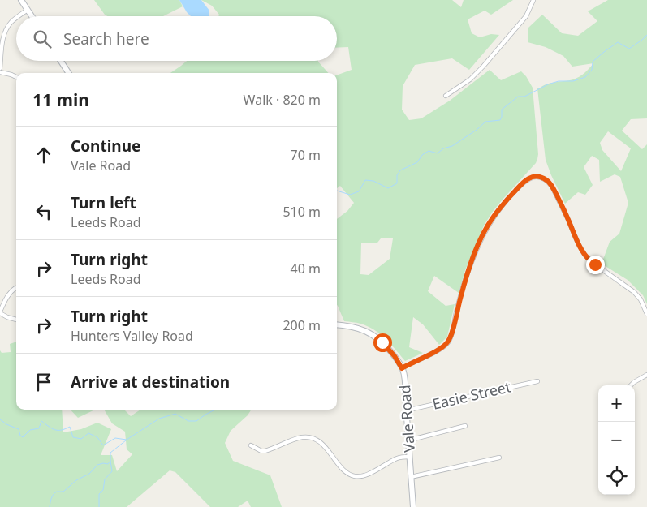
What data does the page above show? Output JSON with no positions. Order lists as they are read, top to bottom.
{
  "streets": {
    "main road": ["Vale Road"],
    "street": ["Easie Street"]
  },
  "crossings": [
    ["Easie Street", "Vale Road"]
  ],
  "page": {
    "search": "Search here",
    "heading": ["11 min", "Walk · 820 m"],
    "list": [
      ["Continue", "Vale Road", "70 m"],
      ["Turn left", "Leeds Road", "510 m"],
      ["Turn right", "Leeds Road", "40 m"],
      ["Turn right", "Hunters Valley Road", "200 m"],
      "Arrive at destination"
    ],
    "map_buttons": ["+", "−"]
  }
}
